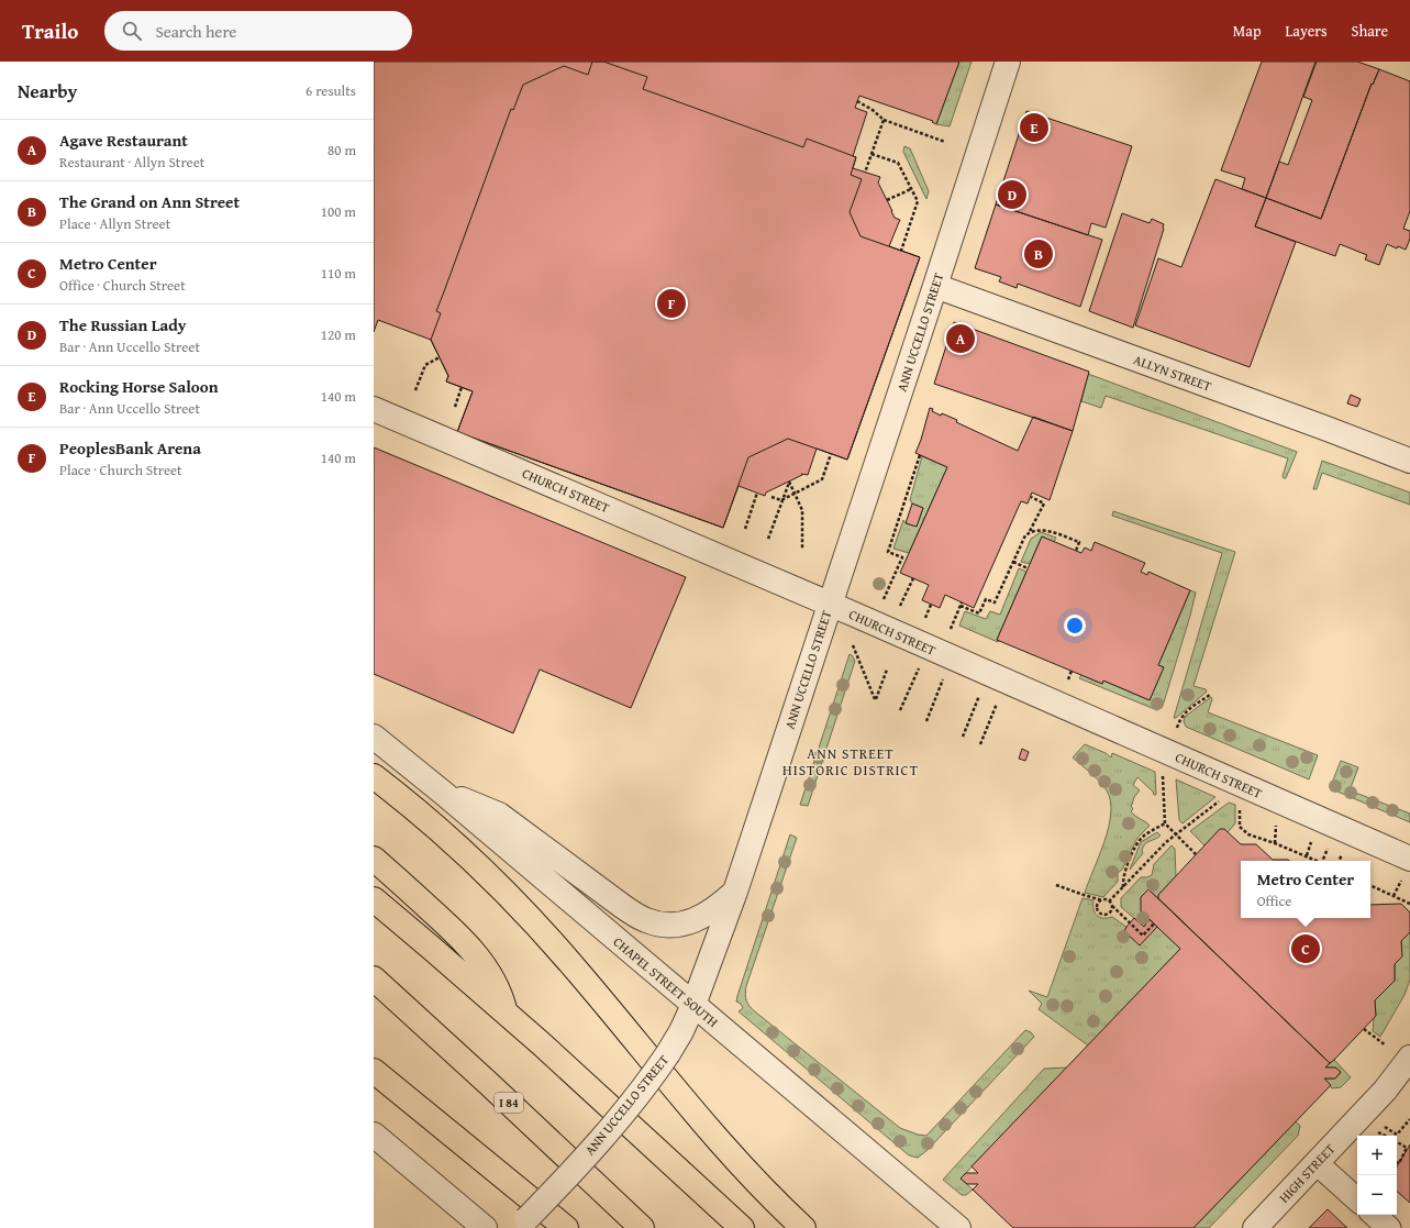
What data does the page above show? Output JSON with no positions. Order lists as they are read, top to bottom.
{
  "streets": {
    "highway": ["I 84"],
    "street": [
      "ANN UCCELLO STREET",
      "ALLYN STREET",
      "CHURCH STREET",
      "CHAPEL STREET SOUTH",
      "HIGH STREET"
    ]
  },
  "crossings": [
    ["ANN UCCELLO STREET", "ALLYN STREET"],
    ["ANN UCCELLO STREET", "CHURCH STREET"],
    ["ANN UCCELLO STREET", "CHAPEL STREET SOUTH"]
  ],
  "districts": ["ANN STREET HISTORIC DISTRICT"],
  "page": {
    "header": "Trailo",
    "search": "Search here",
    "nav": ["Map", "Layers", "Share"],
    "heading": ["Nearby", "6 results"],
    "pins": [
      "E",
      "D",
      "B",
      "F",
      "A",
      "C"
    ],
    "list": [
      {
        "mark": "A",
        "name": "Agave Restaurant",
        "note": "Restaurant · Allyn Street",
        "value": "80 m"
      },
      {
        "mark": "B",
        "name": "The Grand on Ann Street",
        "note": "Place · Allyn Street",
        "value": "100 m"
      },
      {
        "mark": "C",
        "name": "Metro Center",
        "note": "Office · Church Street",
        "value": "110 m"
      },
      {
        "mark": "D",
        "name": "The Russian Lady",
        "note": "Bar · Ann Uccello Street",
        "value": "120 m"
      },
      {
        "mark": "E",
        "name": "Rocking Horse Saloon",
        "note": "Bar · Ann Uccello Street",
        "value": "140 m"
      },
      {
        "mark": "F",
        "name": "PeoplesBank Arena",
        "note": "Place · Church Street",
        "value": "140 m"
      }
    ],
    "popup": ["Metro Center", "Office"],
    "map_buttons": ["+", "−"]
  }
}
